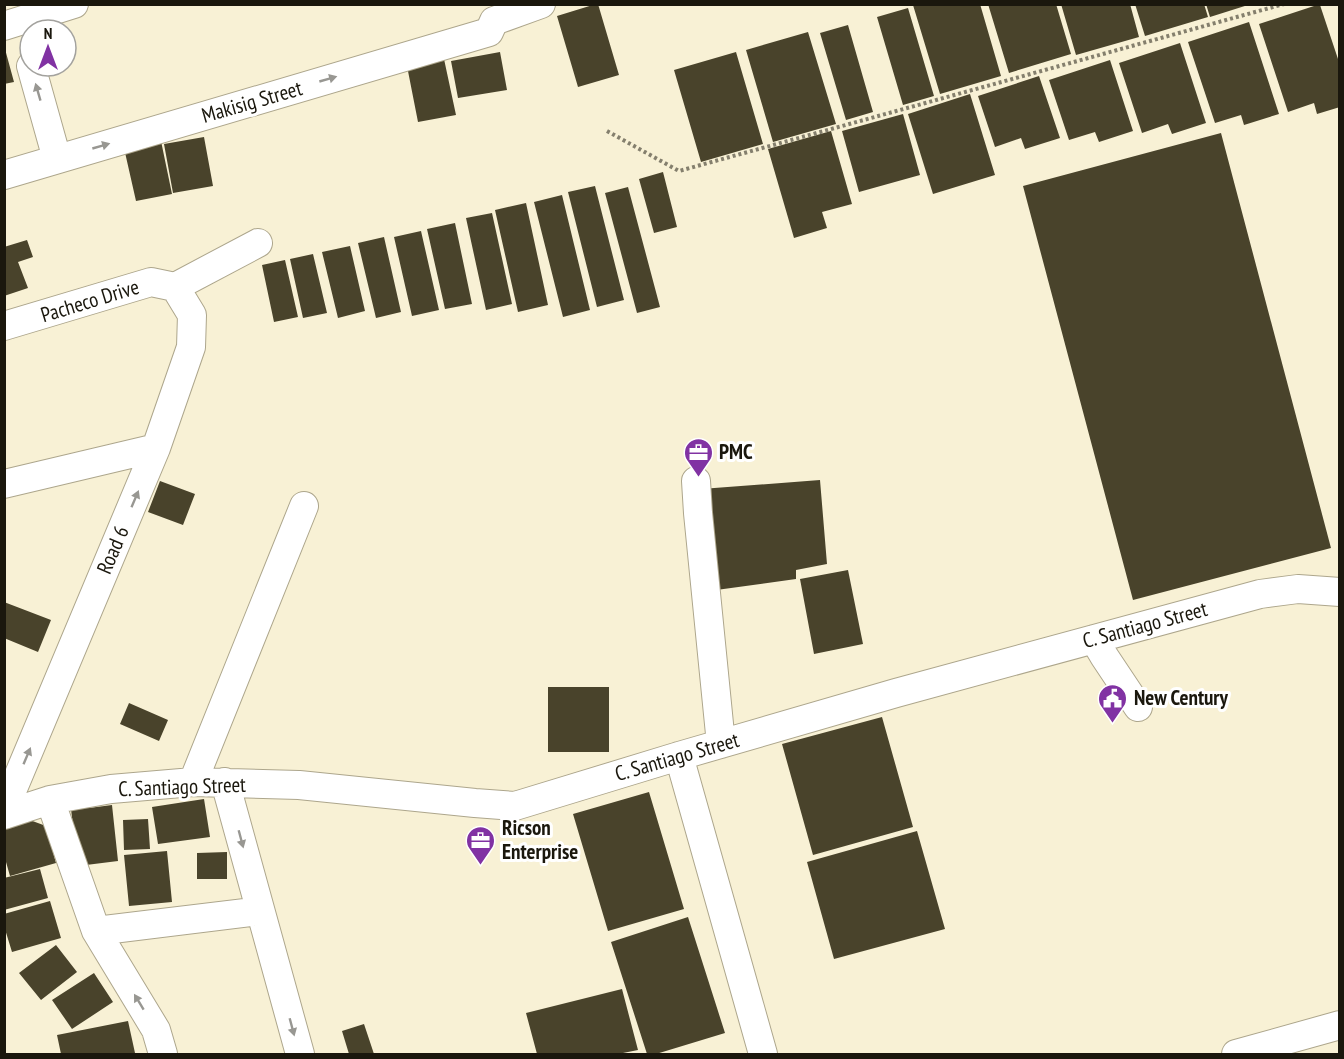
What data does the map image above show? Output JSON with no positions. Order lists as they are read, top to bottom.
{
  "streets": {
    "street": [
      "Makisig Street",
      "Pacheco Drive",
      "Road 6",
      "C. Santiago Street"
    ]
  },
  "crossings": [
    ["Pacheco Drive", "Road 6"]
  ],
  "places": {
    "office": ["PMC", "Ricson Enterprise"],
    "public building": ["New Century"]
  },
  "north": "top"
}
